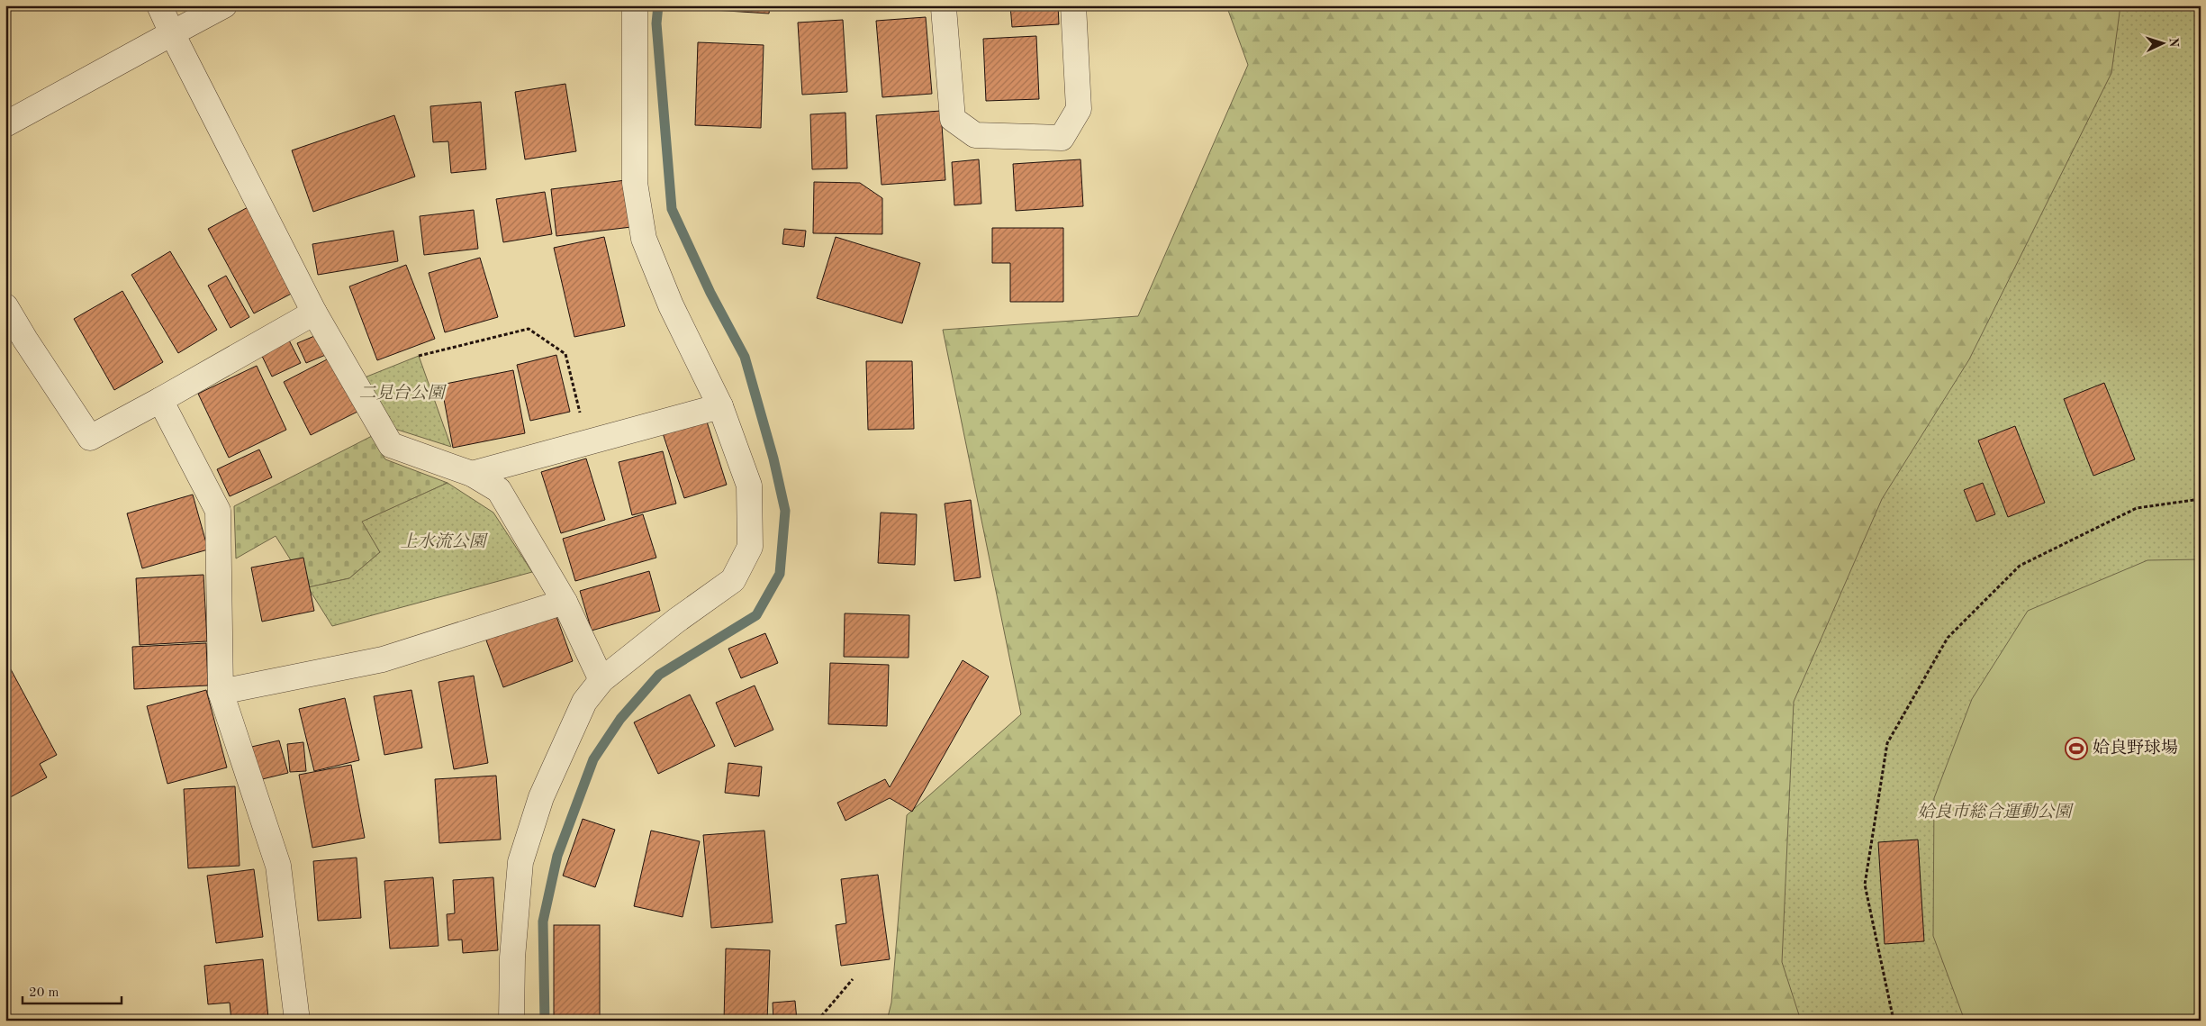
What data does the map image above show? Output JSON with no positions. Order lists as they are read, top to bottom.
{
  "parks": ["二見台公園", "上水流公園", "姶良市総合運動公園"],
  "places": {
    "sports": ["姶良野球場"]
  },
  "scale_bar": "20 m",
  "north": "right"
}
